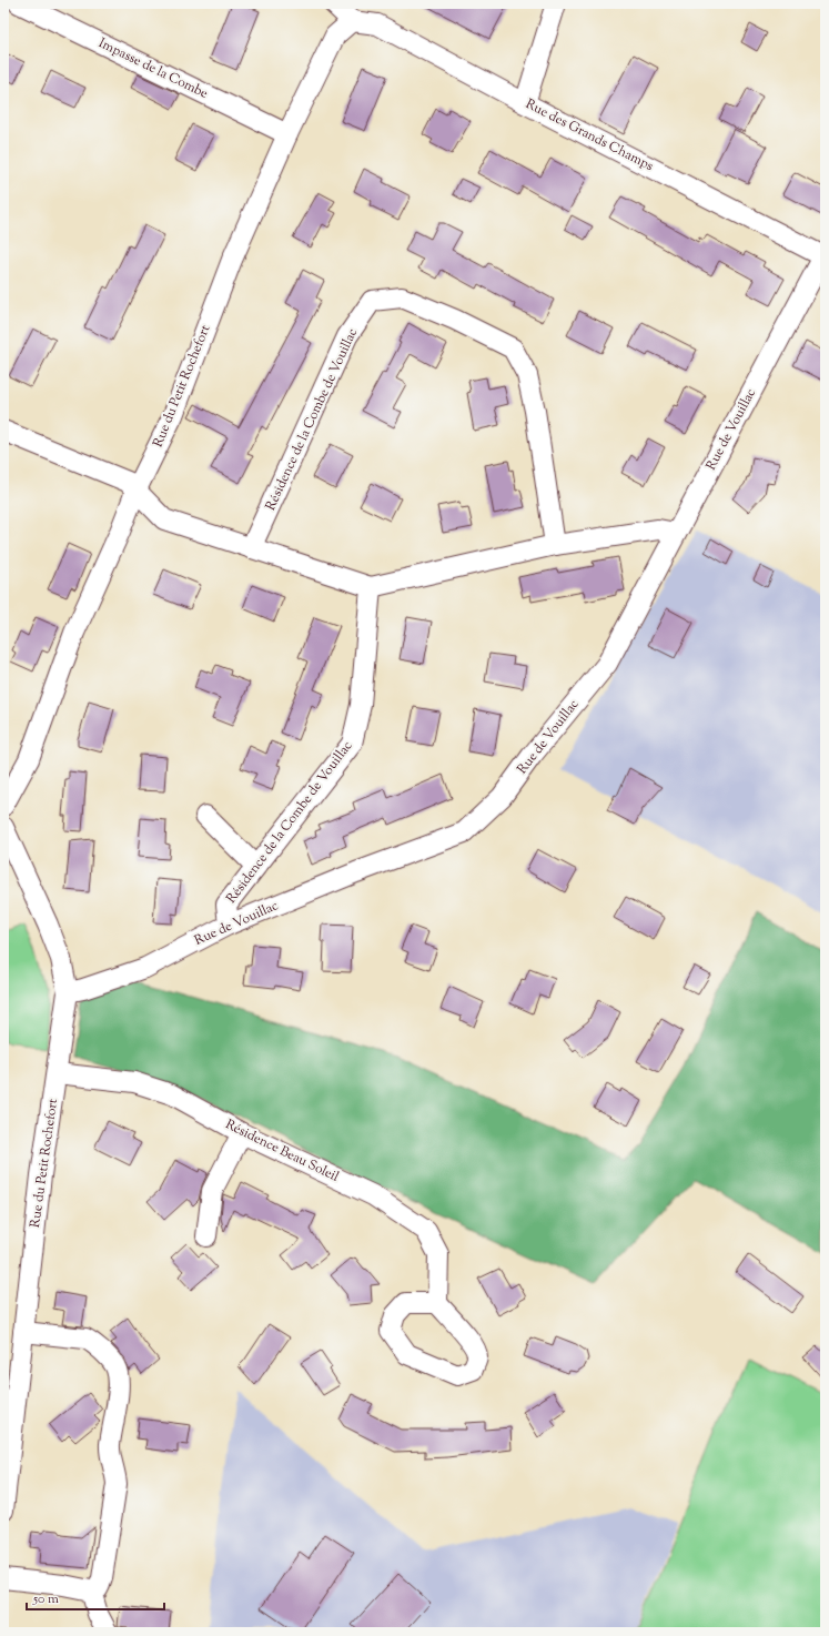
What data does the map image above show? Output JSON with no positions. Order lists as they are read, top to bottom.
{
  "streets": {
    "street": [
      "Impasse de la Combe",
      "Rue des Grands Champs",
      "Rue du Petit Rochefort",
      "Résidence de la Combe de Vouillac",
      "Rue de Vouillac",
      "Résidence Beau Soleil"
    ]
  },
  "crossings": [
    ["Impasse de la Combe", "Rue du Petit Rochefort"],
    ["Rue des Grands Champs", "Rue du Petit Rochefort"],
    ["Rue des Grands Champs", "Rue de Vouillac"],
    ["Rue du Petit Rochefort", "Rue de Vouillac"],
    ["Rue du Petit Rochefort", "Résidence Beau Soleil"],
    ["Résidence de la Combe de Vouillac", "Rue de Vouillac"]
  ],
  "scale_bar": "50 m"
}
